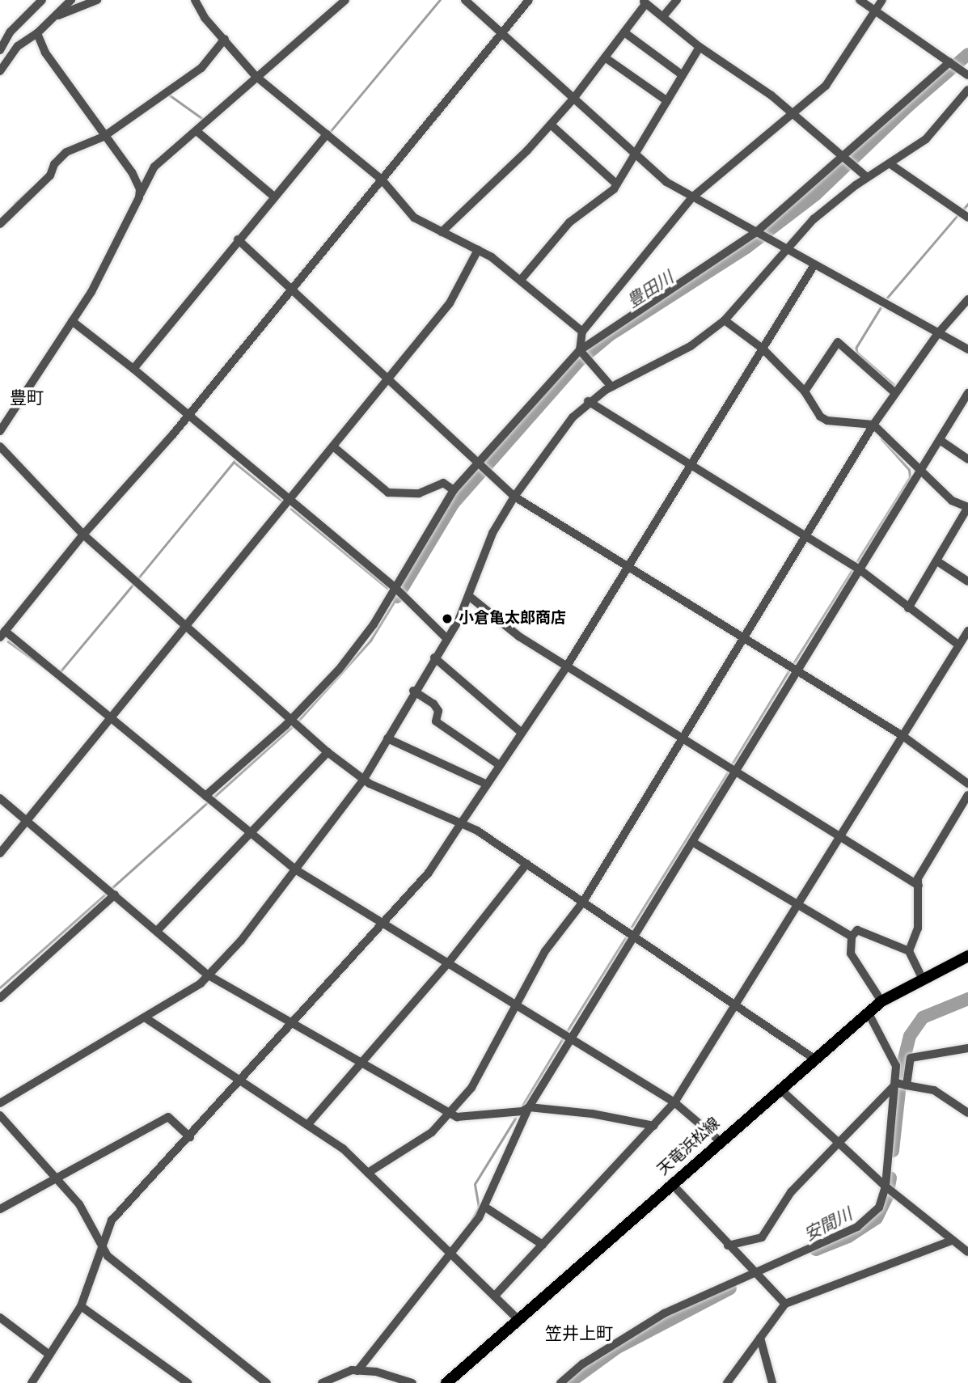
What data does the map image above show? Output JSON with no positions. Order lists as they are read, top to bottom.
{
  "streets": {
    "main road": ["天竜浜松線"]
  },
  "districts": ["豊町", "笠井上町"],
  "water": ["豊田川", "安間川"],
  "places": ["小倉亀太郎商店"]
}
